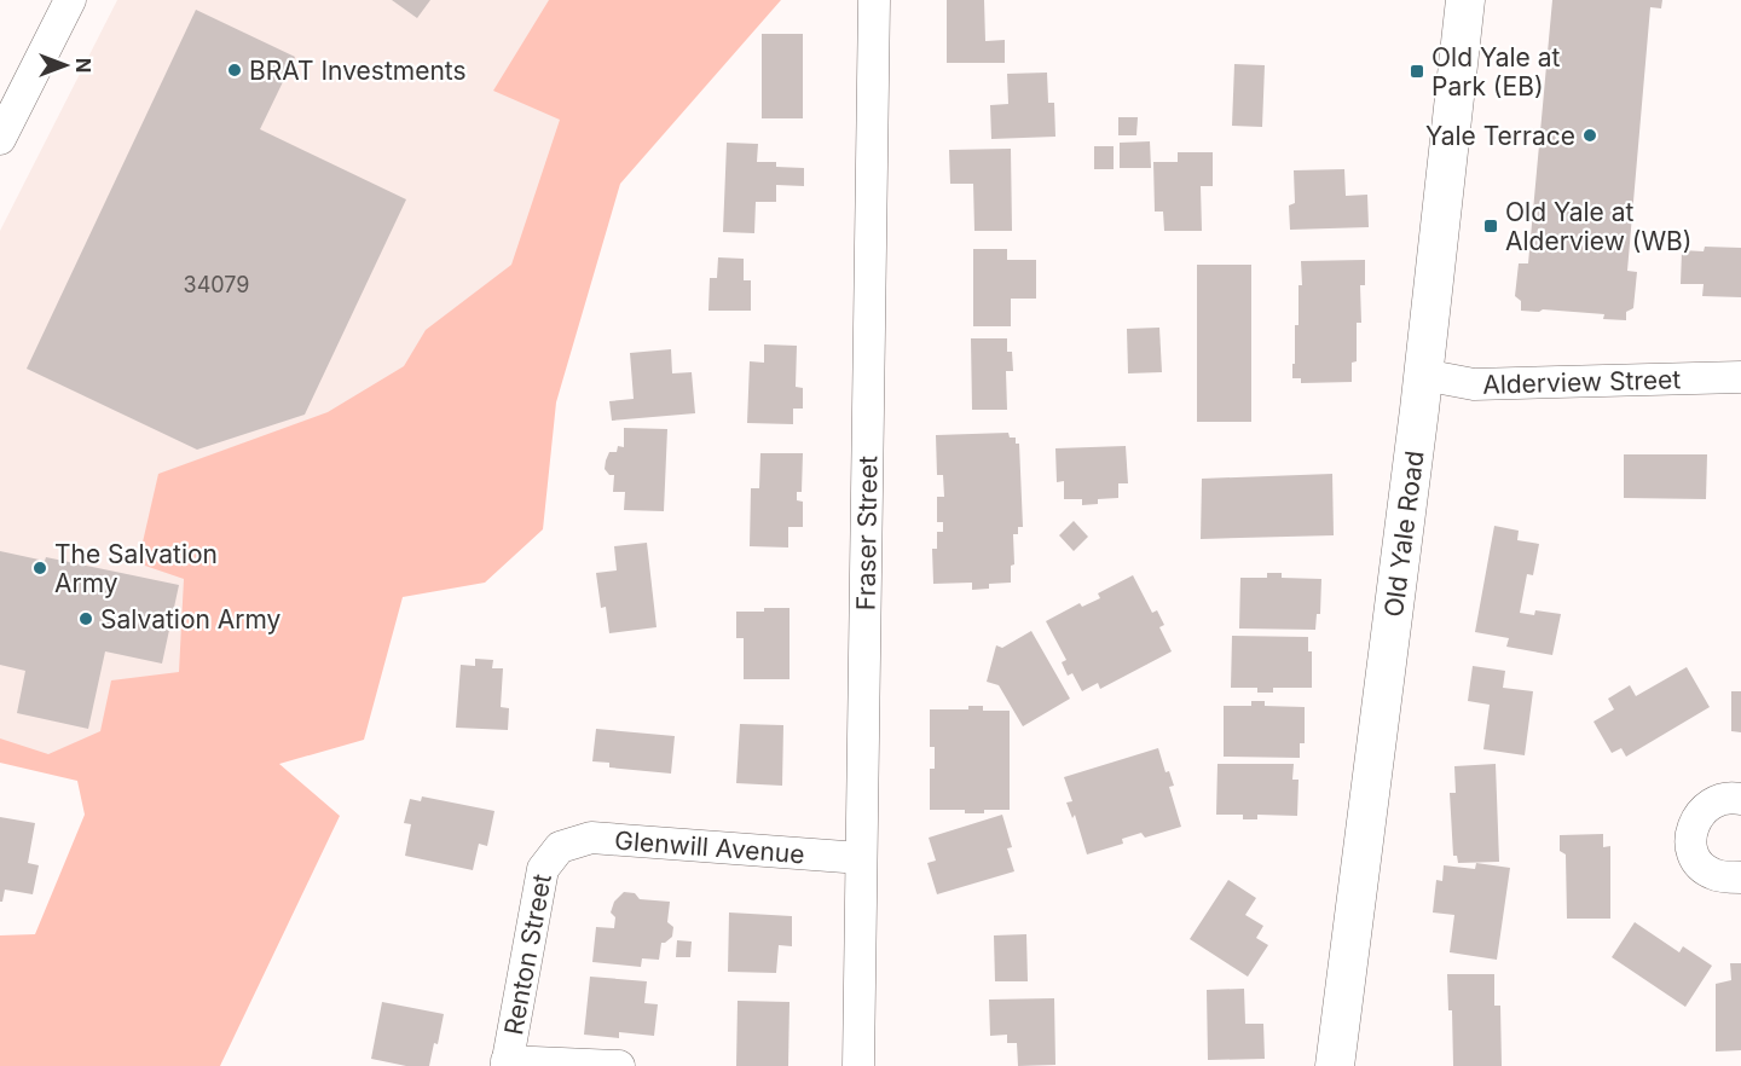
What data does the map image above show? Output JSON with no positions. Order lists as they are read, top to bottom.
{
  "streets": {
    "main road": ["Old Yale Road"],
    "street": [
      "Alderview Street",
      "Fraser Street",
      "Glenwill Avenue",
      "Renton Street"
    ]
  },
  "crossings": [
    ["Alderview Street", "Old Yale Road"],
    ["Fraser Street", "Glenwill Avenue"],
    ["Glenwill Avenue", "Renton Street"]
  ],
  "places": {
    "other": [
      "BRAT Investments",
      "Yale Terrace",
      "The Salvation Army",
      "Salvation Army"
    ],
    "transit": ["Old Yale at Park (EB)", "Old Yale at Alderview (WB)"]
  },
  "house_numbers": ["34079"],
  "north": "right"
}
